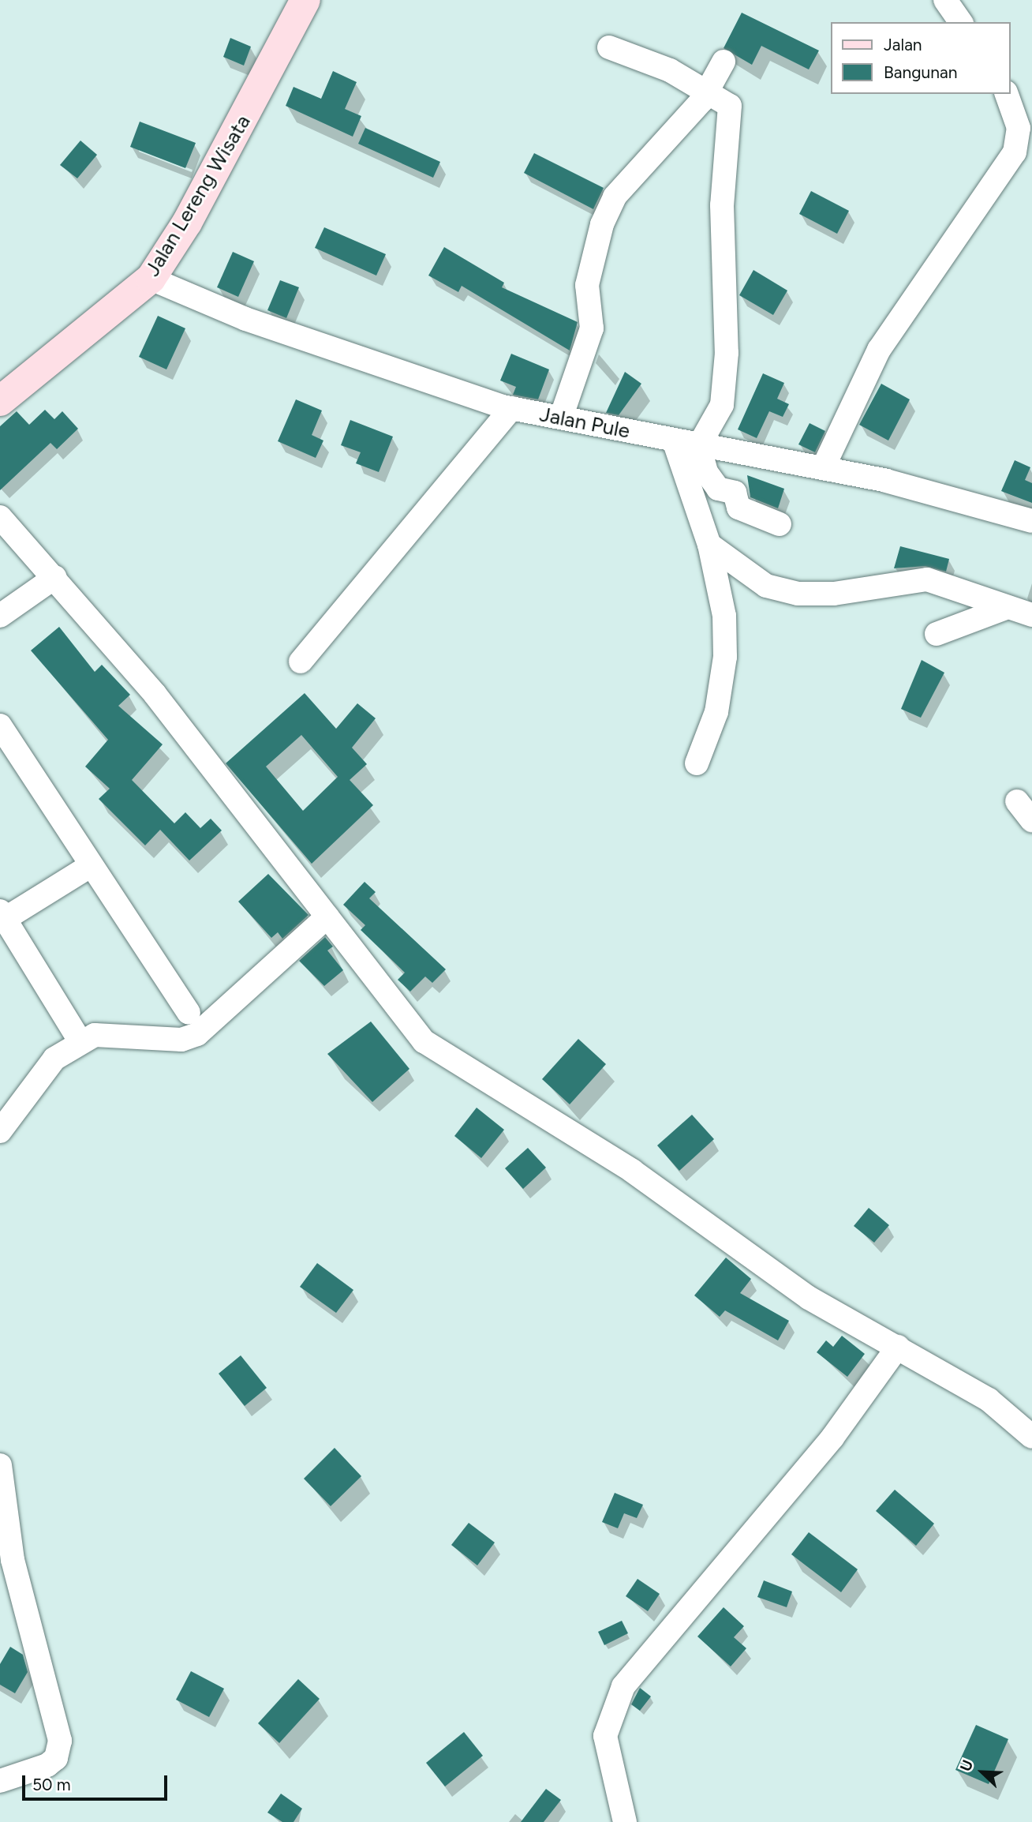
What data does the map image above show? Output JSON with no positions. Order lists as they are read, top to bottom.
{
  "streets": {
    "main road": ["Jalan Lereng Wisata"],
    "street": ["Jalan Pule"]
  },
  "crossings": [
    ["Jalan Lereng Wisata", "Jalan Pule"]
  ],
  "legend": ["Jalan", "Bangunan"],
  "scale_bar": "50 m",
  "north": "top left"
}
